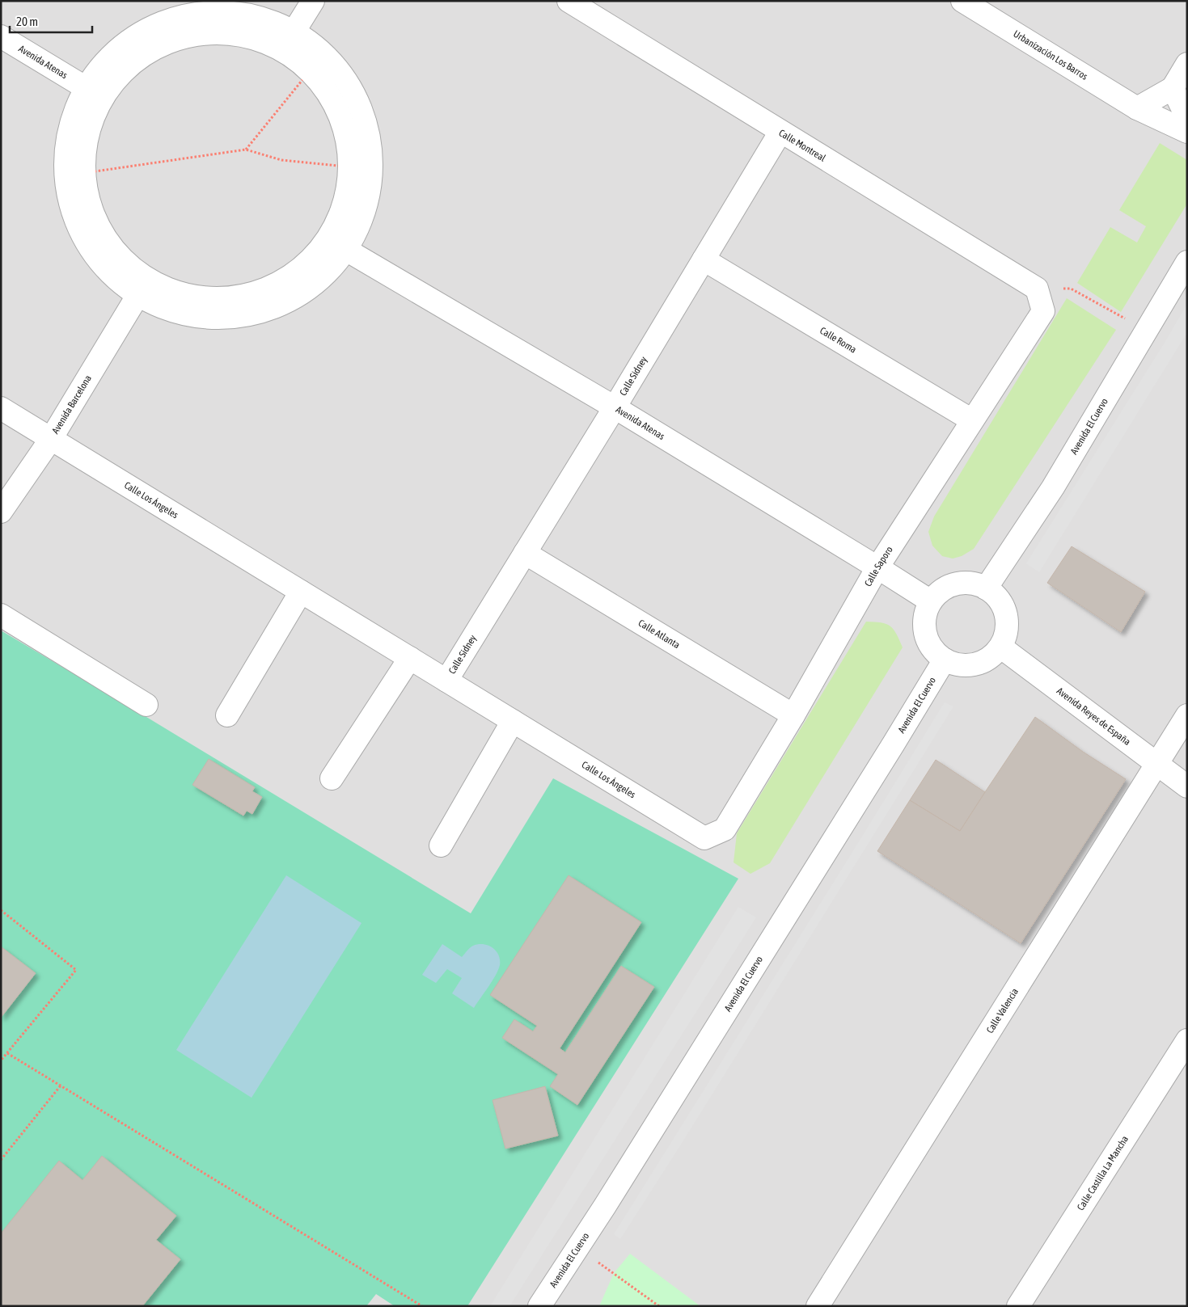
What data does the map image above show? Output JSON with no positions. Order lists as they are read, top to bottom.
{
  "streets": {
    "street": [
      "Urbanización Los Barros",
      "Avenida Atenas",
      "Calle Montreal",
      "Calle Roma",
      "Calle Sidney",
      "Avenida Barcelona",
      "Avenida El Cuervo",
      "Calle Los Ángeles",
      "Calle Saporo",
      "Calle Atlanta",
      "Avenida Reyes de España",
      "Calle Valencia",
      "Calle Castilla La Mancha"
    ]
  },
  "crossings": [
    ["Avenida Atenas", "Calle Sidney"],
    ["Avenida Atenas", "Avenida El Cuervo"],
    ["Avenida Atenas", "Calle Saporo"],
    ["Avenida Atenas", "Avenida Reyes de España"],
    ["Calle Montreal", "Calle Sidney"],
    ["Calle Montreal", "Calle Saporo"],
    ["Calle Roma", "Calle Sidney"],
    ["Calle Roma", "Calle Saporo"],
    ["Calle Sidney", "Calle Los Ángeles"],
    ["Calle Sidney", "Calle Atlanta"],
    ["Avenida Barcelona", "Calle Los Ángeles"],
    ["Avenida El Cuervo", "Avenida Reyes de España"],
    ["Calle Los Ángeles", "Calle Saporo"],
    ["Calle Saporo", "Calle Atlanta"],
    ["Avenida Reyes de España", "Calle Valencia"]
  ],
  "scale_bar": "20 m"
}
